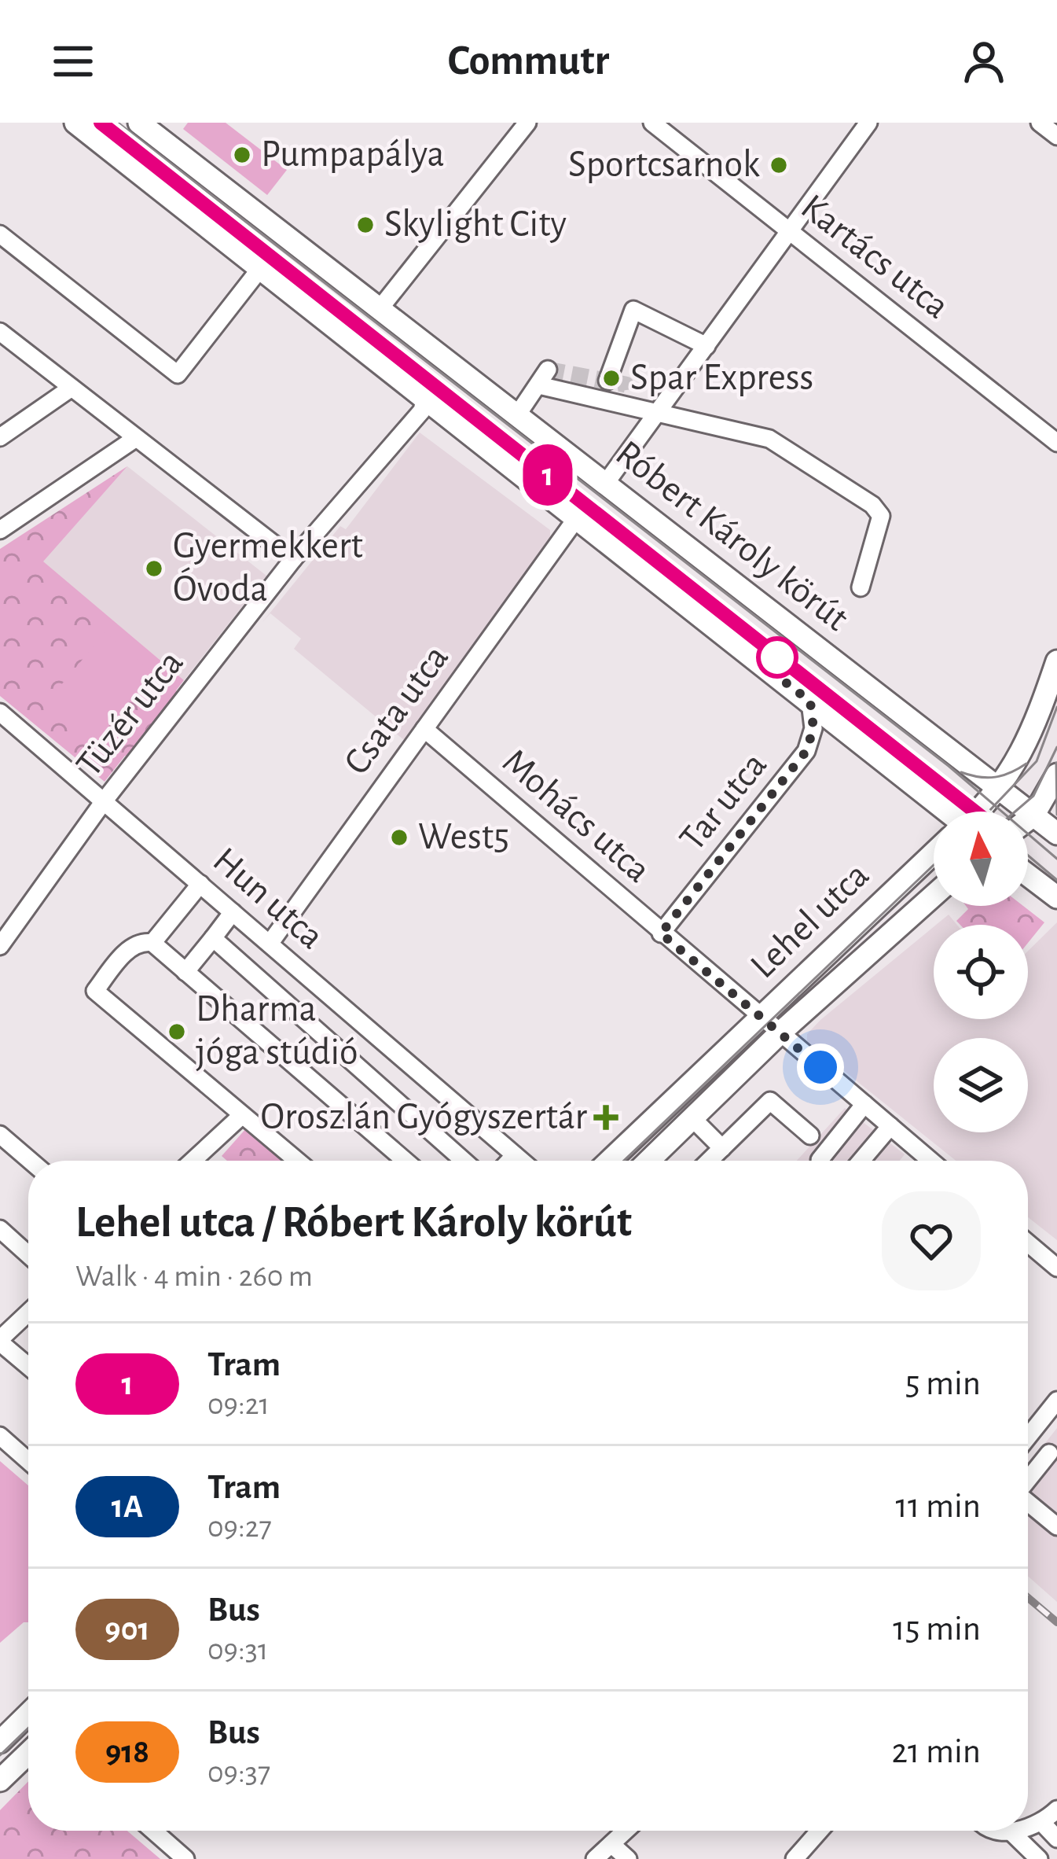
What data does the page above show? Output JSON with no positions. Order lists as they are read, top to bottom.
{
  "streets": {
    "main road": ["Róbert Károly körút", "Lehel utca"],
    "street": [
      "Kartács utca",
      "Csata utca",
      "Tüzér utca",
      "Tar utca",
      "Mohács utca",
      "Hun utca"
    ]
  },
  "crossings": [
    ["Róbert Károly körút", "Csata utca"],
    ["Róbert Károly körút", "Tüzér utca"],
    ["Róbert Károly körút", "Tar utca"],
    ["Róbert Károly körút", "Lehel utca"],
    ["Csata utca", "Mohács utca"],
    ["Csata utca", "Hun utca"],
    ["Tüzér utca", "Hun utca"],
    ["Tar utca", "Mohács utca"],
    ["Mohács utca", "Lehel utca"]
  ],
  "places": {
    "other": [
      "Pumpapálya",
      "Sportcsarnok",
      "Skylight City",
      "Spar Express",
      "Gyermekkert Óvoda",
      "West5",
      "Dharma jóga stúdió"
    ],
    "health": ["Oroszlán Gyógyszertár"]
  },
  "lines": ["tram line 1"],
  "north": "top",
  "page": {
    "header": "Commutr",
    "on_map": "1",
    "heading": ["Lehel utca / Róbert Károly körút", "Walk · 4 min · 260 m"],
    "list": [
      {
        "mark": "1",
        "name": "Tram",
        "note": "09:21",
        "value": "5 min"
      },
      {
        "mark": "1A",
        "name": "Tram",
        "note": "09:27",
        "value": "11 min"
      },
      {
        "mark": "901",
        "name": "Bus",
        "note": "09:31",
        "value": "15 min"
      },
      {
        "mark": "918",
        "name": "Bus",
        "note": "09:37",
        "value": "21 min"
      }
    ]
  }
}
